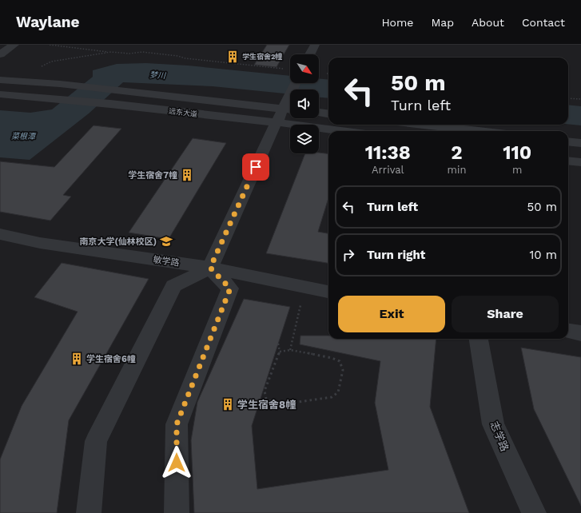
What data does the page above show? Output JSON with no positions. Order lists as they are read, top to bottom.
{
  "streets": {
    "street": ["远东大道", "敏学路", "志学路"]
  },
  "water": ["梦川", "菜根潭"],
  "places": {
    "building": [
      "学生宿舍2幢",
      "学生宿舍7幢",
      "学生宿舍6幢",
      "学生宿舍8幢"
    ],
    "school or university": ["南京大学(仙林校区)"]
  },
  "north": "bottom right",
  "page": {
    "header": "Waylane",
    "nav": [
      "Home",
      "Map",
      "About",
      "Contact"
    ],
    "turn": ["50 m", "Turn left"],
    "eta": [
      "11:38",
      "Arrival",
      "2",
      "min",
      "110",
      "m"
    ],
    "list": [
      {
        "name": "Turn left",
        "value": "50 m"
      },
      {
        "name": "Turn right",
        "value": "10 m"
      }
    ],
    "buttons": ["Exit", "Share"]
  }
}
